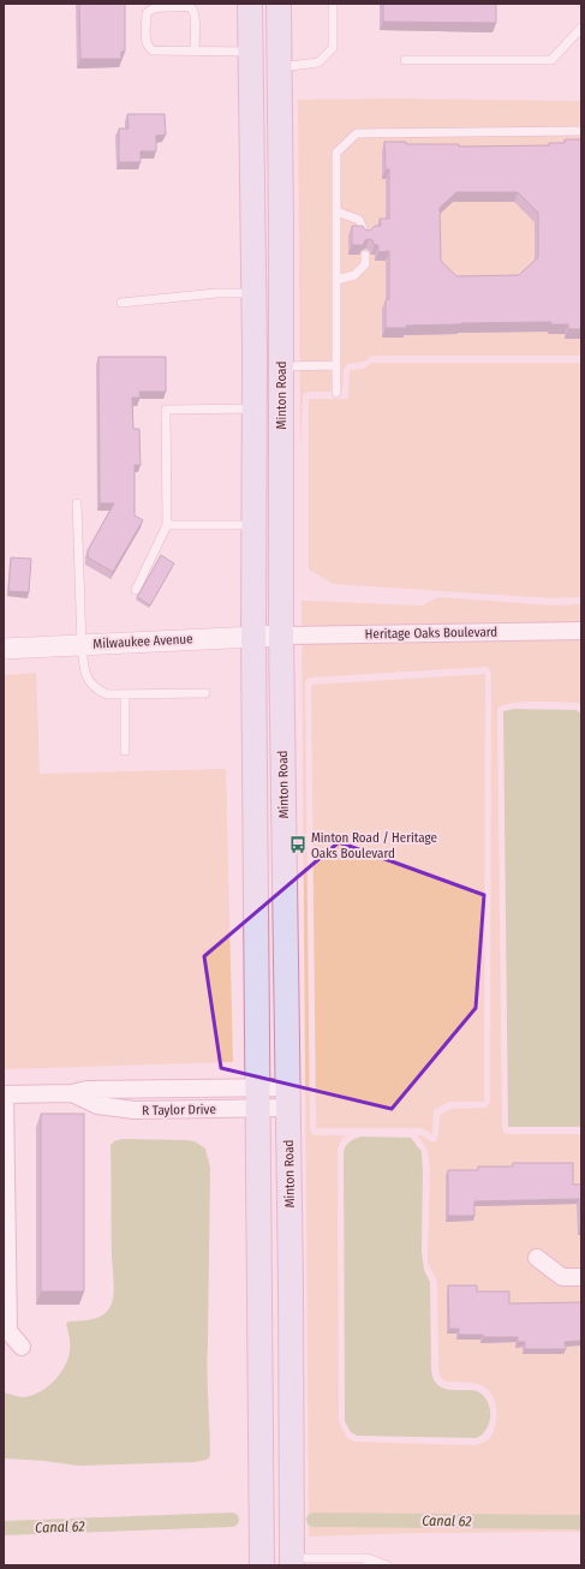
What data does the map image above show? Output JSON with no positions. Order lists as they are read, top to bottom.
{
  "streets": {
    "main road": ["Minton Road"],
    "street": ["Heritage Oaks Boulevard", "Milwaukee Avenue", "R Taylor Drive"]
  },
  "crossings": [
    ["Minton Road", "Heritage Oaks Boulevard"],
    ["Minton Road", "Milwaukee Avenue"],
    ["Minton Road", "R Taylor Drive"],
    ["Heritage Oaks Boulevard", "Milwaukee Avenue"]
  ],
  "water": ["Canal 62"],
  "places": {
    "bus stop": ["Minton Road / Heritage Oaks Boulevard"]
  }
}
